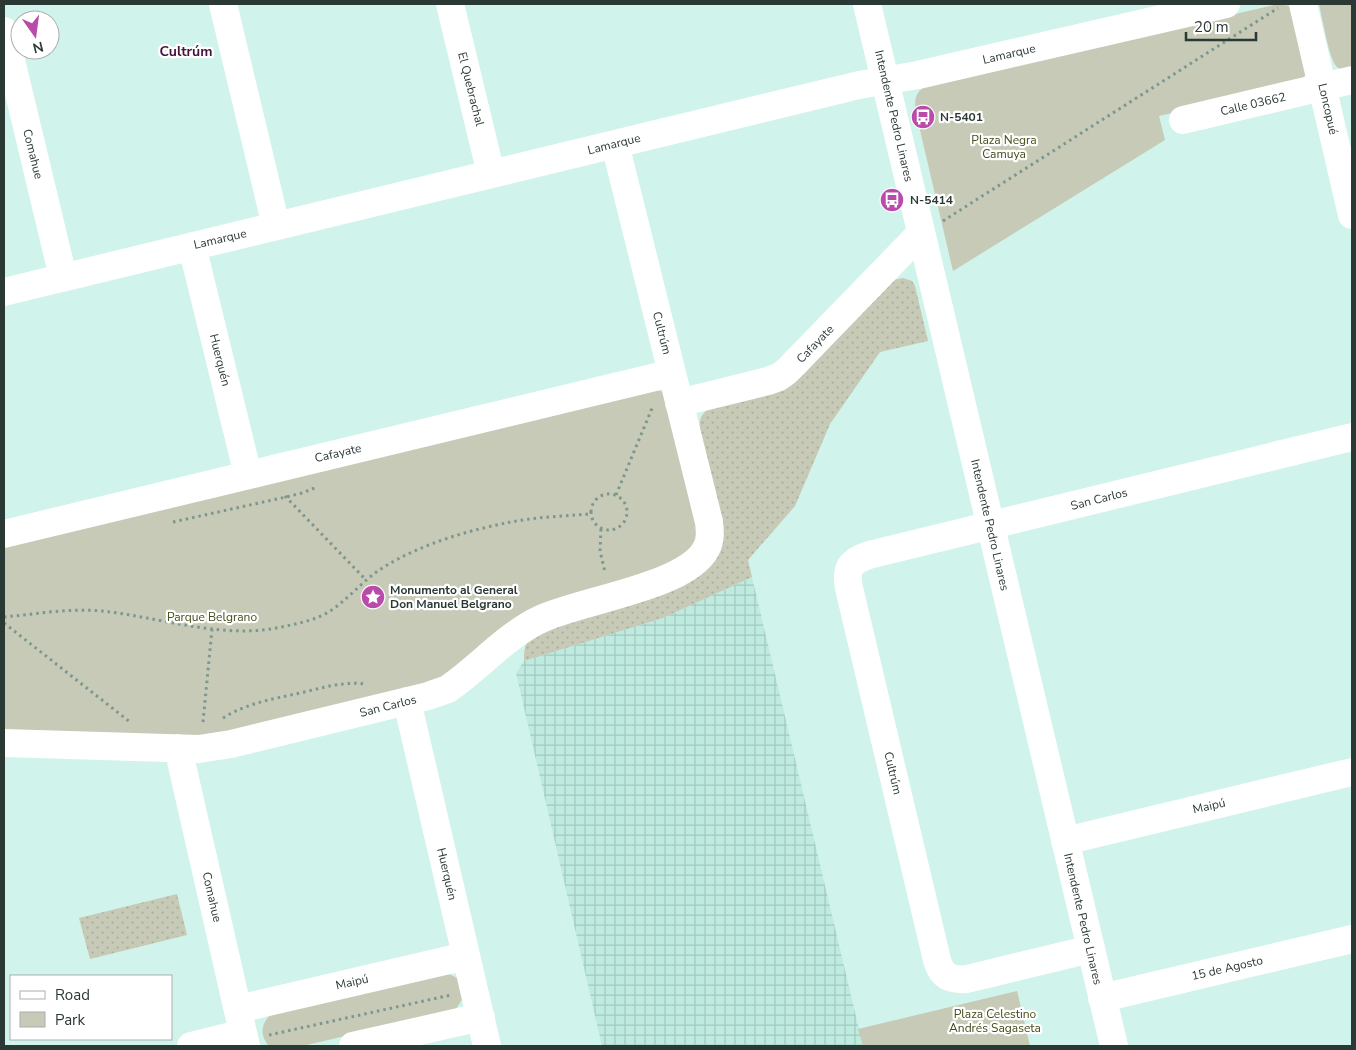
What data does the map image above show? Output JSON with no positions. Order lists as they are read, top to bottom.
{
  "streets": {
    "street": [
      "Lamarque",
      "El Quebrachal",
      "Calle 03662",
      "Loncopué",
      "Intendente Pedro Linares",
      "Comahue",
      "Cultrúm",
      "Cafayate",
      "Huerquén",
      "San Carlos",
      "Maipú",
      "15 de Agosto"
    ]
  },
  "crossings": [
    ["Lamarque", "El Quebrachal"],
    ["Lamarque", "Intendente Pedro Linares"],
    ["Lamarque", "Comahue"],
    ["Lamarque", "Cultrúm"],
    ["Lamarque", "Huerquén"],
    ["Calle 03662", "Loncopué"],
    ["Intendente Pedro Linares", "Cultrúm"],
    ["Intendente Pedro Linares", "Cafayate"],
    ["Intendente Pedro Linares", "San Carlos"],
    ["Intendente Pedro Linares", "Maipú"],
    ["Intendente Pedro Linares", "15 de Agosto"],
    ["Comahue", "San Carlos"],
    ["Comahue", "Maipú"],
    ["Cultrúm", "Cafayate"],
    ["Cultrúm", "San Carlos"],
    ["Cafayate", "Huerquén"],
    ["Huerquén", "San Carlos"],
    ["Huerquén", "Maipú"]
  ],
  "districts": ["Cultrúm"],
  "parks": ["Plaza Negra Camuya", "Parque Belgrano", "Plaza Celestino Andrés Sagaseta"],
  "places": {
    "bus stop": ["N-5401", "N-5414"],
    "place": ["Monumento al General Don Manuel Belgrano"]
  },
  "legend": ["Road", "Park"],
  "scale_bar": "20 m",
  "north": "bottom"
}
